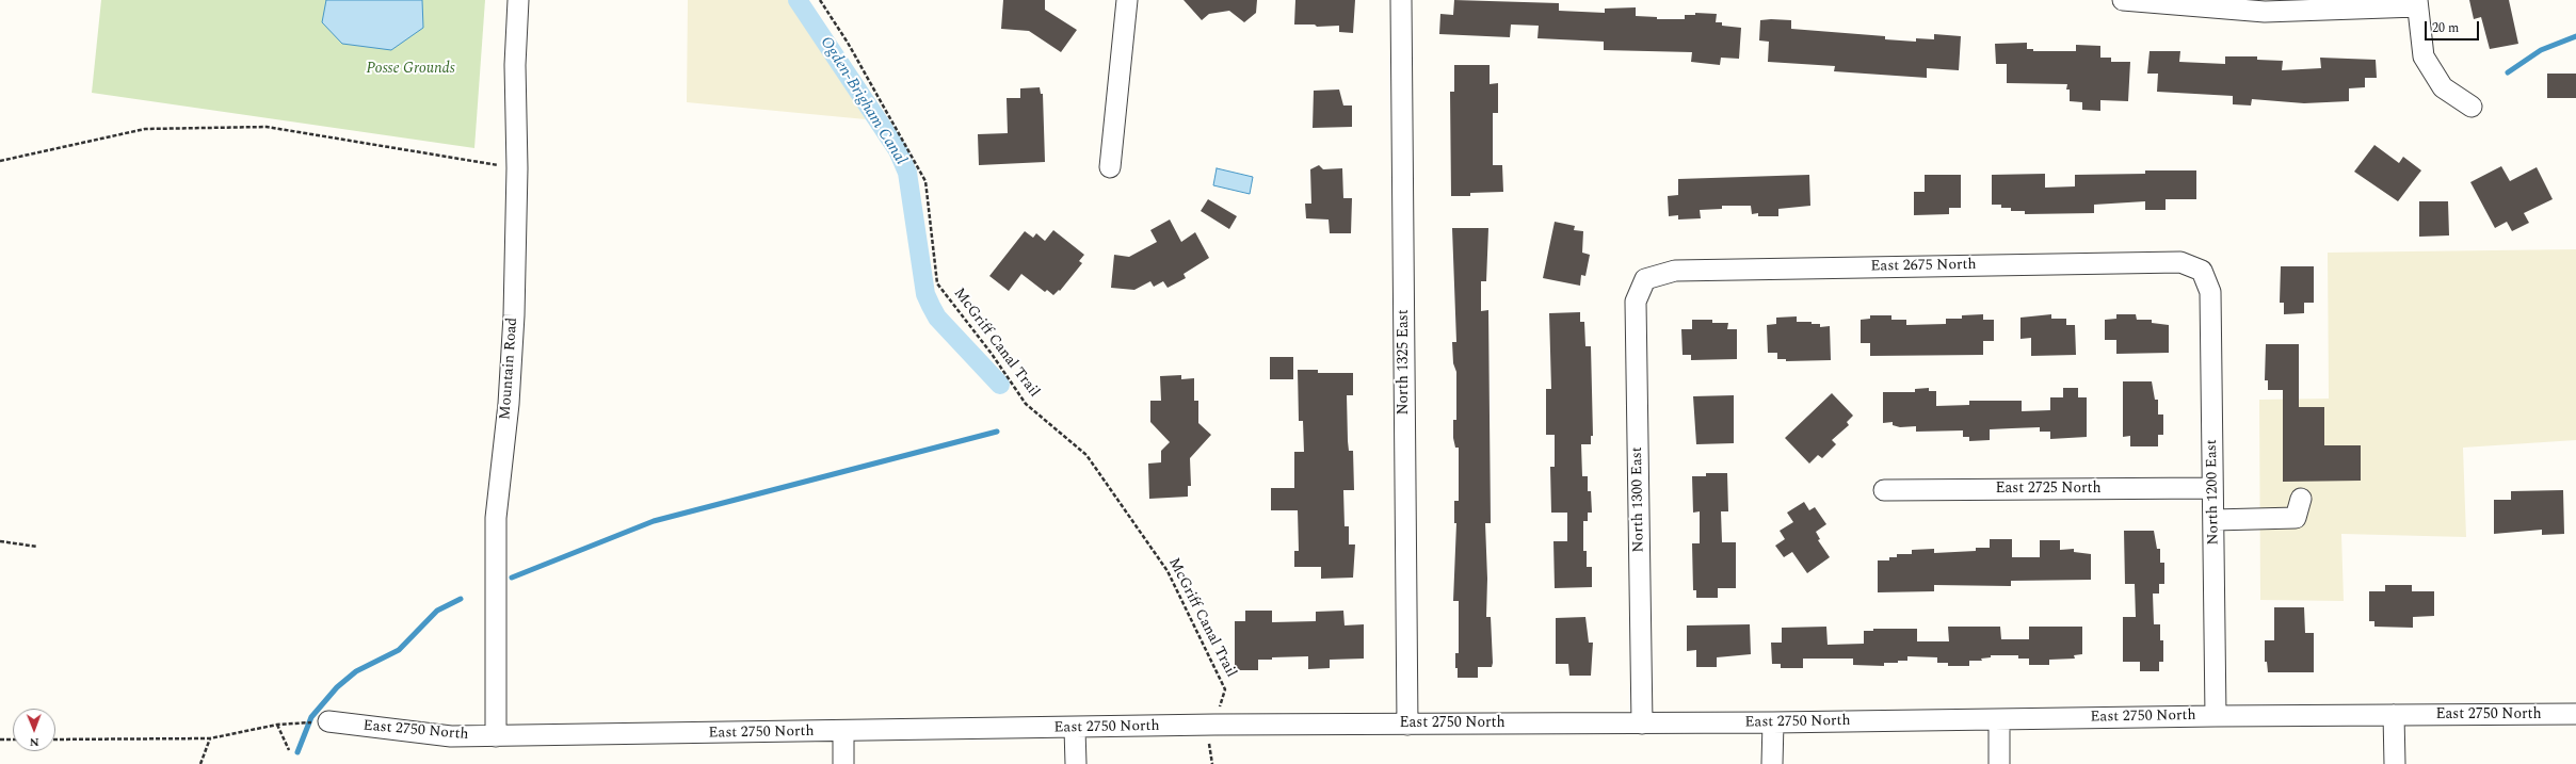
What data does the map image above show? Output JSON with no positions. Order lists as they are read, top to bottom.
{
  "streets": {
    "street": [
      "East 2675 North",
      "North 1325 East",
      "Mountain Road",
      "East 2725 North",
      "North 1200 East",
      "North 1300 East",
      "East 2750 North"
    ],
    "path": ["McGriff Canal Trail"]
  },
  "crossings": [
    ["East 2675 North", "North 1200 East"],
    ["East 2675 North", "North 1300 East"],
    ["McGriff Canal Trail", "East 2750 North"],
    ["North 1325 East", "East 2750 North"],
    ["Mountain Road", "East 2750 North"],
    ["East 2725 North", "North 1200 East"],
    ["North 1200 East", "East 2750 North"],
    ["North 1300 East", "East 2750 North"]
  ],
  "water": ["Ogden-Brigham Canal"],
  "parks": ["Posse Grounds"],
  "scale_bar": "20 m",
  "north": "bottom"
}
